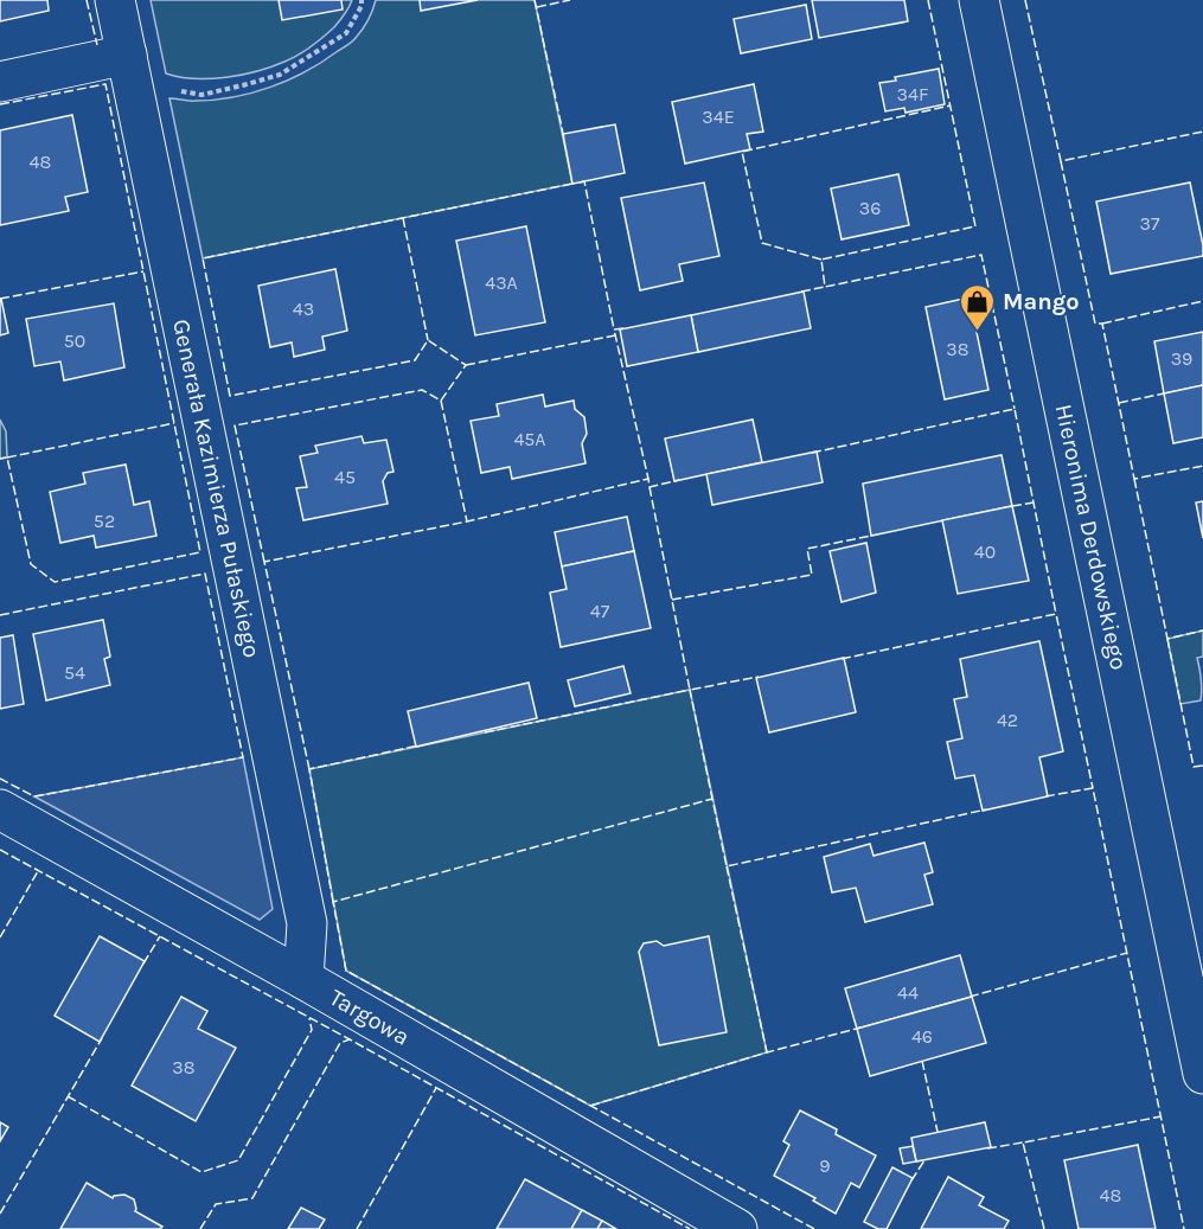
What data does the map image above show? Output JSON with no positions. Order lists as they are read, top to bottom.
{
  "streets": {
    "street": ["Generała Kazimierza Pułaskiego", "Hieronima Derdowskiego", "Targowa"]
  },
  "crossings": [
    ["Generała Kazimierza Pułaskiego", "Targowa"]
  ],
  "places": {
    "shop": ["Mango"]
  },
  "house_numbers": [
    "34F",
    "34E",
    "48",
    "36",
    "37",
    "43A",
    "43",
    "50",
    "38",
    "39",
    "45A",
    "45",
    "52",
    "40",
    "47",
    "54",
    "42",
    "44",
    "46",
    "38",
    "9",
    "48"
  ]
}
